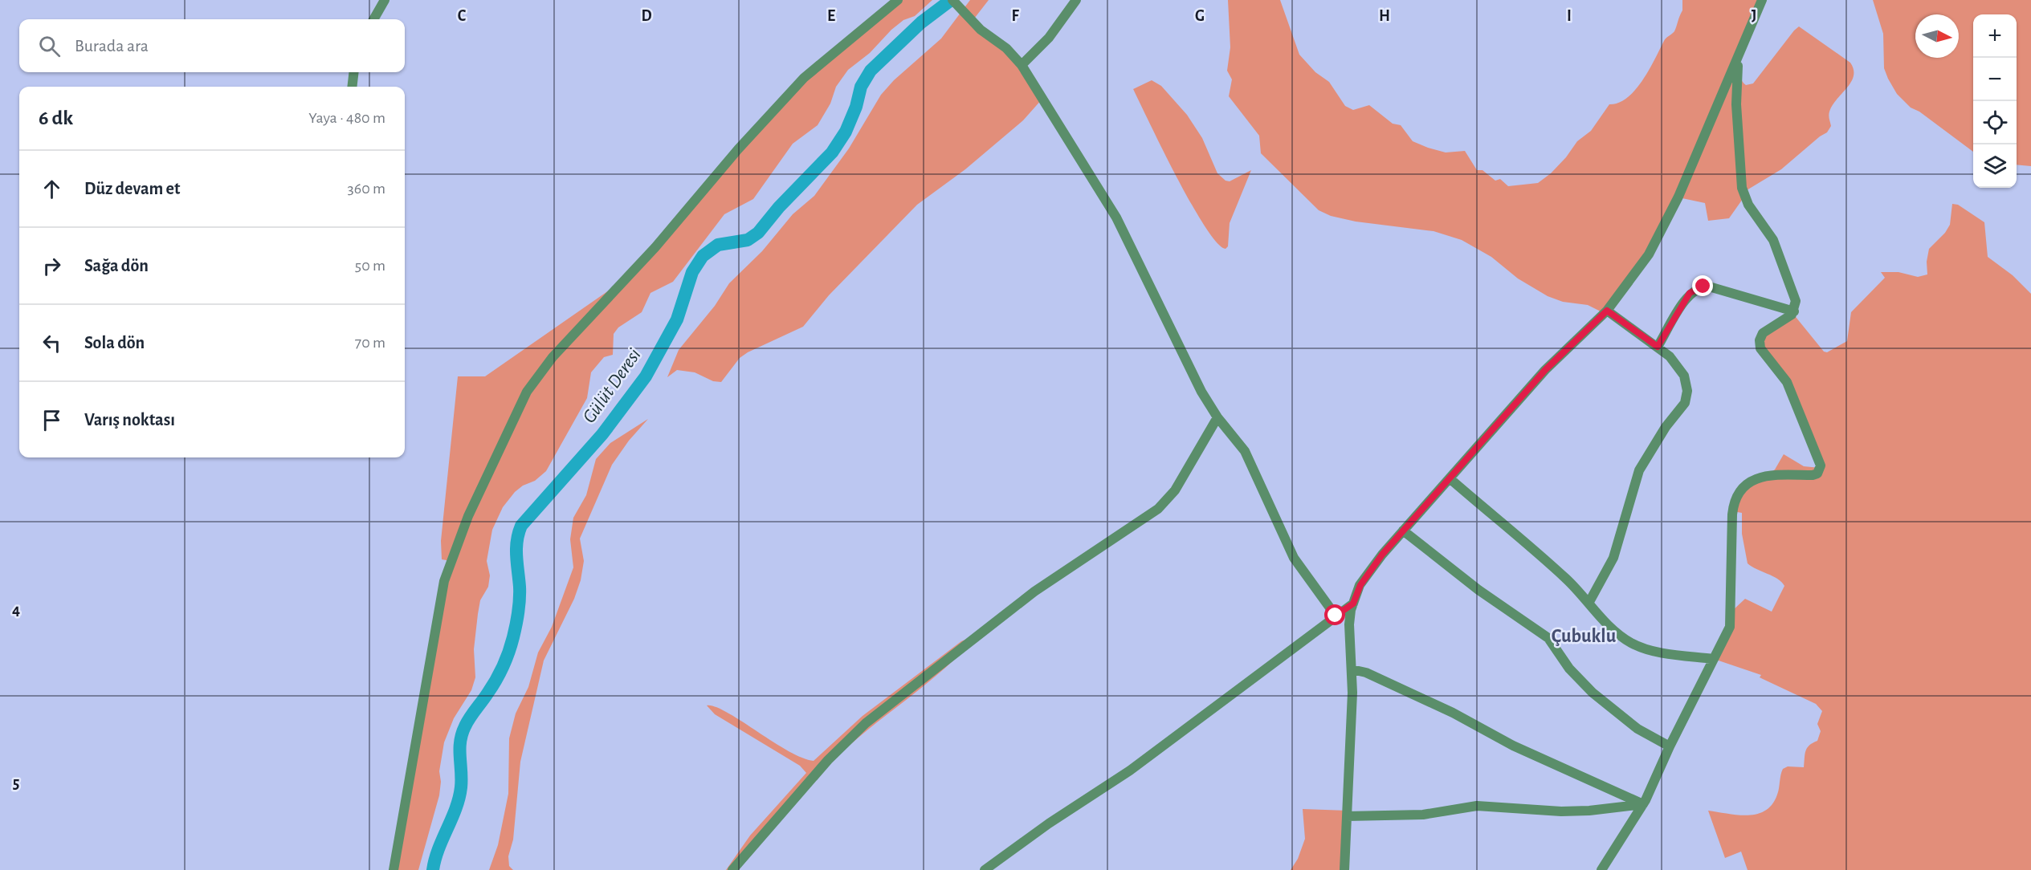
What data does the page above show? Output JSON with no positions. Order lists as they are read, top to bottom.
{
  "districts": ["Çubuklu"],
  "water": ["Gülüt Deresi"],
  "north": "right",
  "page": {
    "map_buttons": ["+", "−"],
    "search": "Burada ara",
    "heading": ["6 dk", "Yaya · 480 m"],
    "list": [
      ["Düz devam et", "360 m"],
      ["Sağa dön", "50 m"],
      ["Sola dön", "70 m"],
      "Varış noktası"
    ]
  },
  "grid": {
    "columns": [
      "C",
      "D",
      "E",
      "F",
      "G",
      "H",
      "I",
      "J"
    ],
    "rows": ["4", "5"]
  }
}
